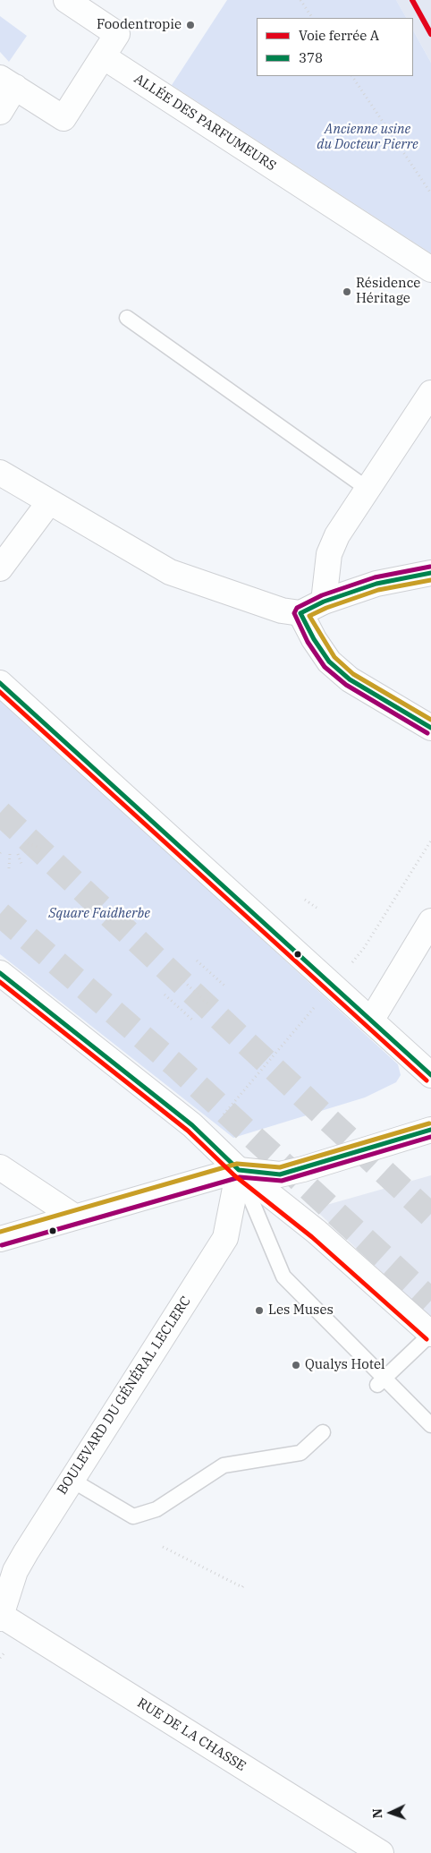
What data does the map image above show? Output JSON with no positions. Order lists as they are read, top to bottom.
{
  "streets": {
    "street": ["ALLÉE DES PARFUMEURS", "BOULEVARD DU GÉNÉRAL LECLERC", "RUE DE LA CHASSE"]
  },
  "crossings": [
    ["BOULEVARD DU GÉNÉRAL LECLERC", "RUE DE LA CHASSE"]
  ],
  "parks": ["Ancienne usine du Docteur Pierre", "Square Faidherbe"],
  "places": [
    "Foodentropie",
    "Résidence Héritage",
    "Les Muses",
    "Qualys Hotel"
  ],
  "lines": ["rail line A", "transit line 378"],
  "legend": ["Voie ferrée A", "378"],
  "north": "left"
}
